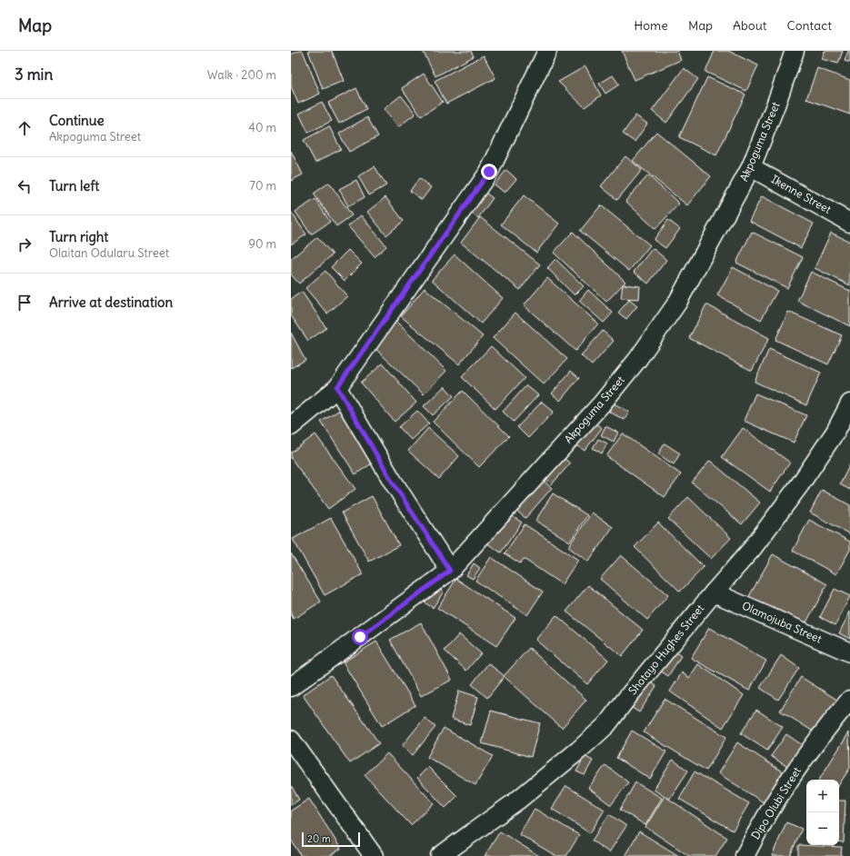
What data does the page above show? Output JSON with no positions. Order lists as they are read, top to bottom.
{
  "streets": {
    "street": [
      "Akpoguma Street",
      "Ikenne Street",
      "Olamojuba Street",
      "Shotayo Hughes Street",
      "Dipo Olubi Street"
    ]
  },
  "crossings": [
    ["Akpoguma Street", "Ikenne Street"],
    ["Olamojuba Street", "Shotayo Hughes Street"]
  ],
  "scale_bar": "20 m",
  "page": {
    "header": "Map",
    "nav": [
      "Home",
      "Map",
      "About",
      "Contact"
    ],
    "heading": ["3 min", "Walk · 200 m"],
    "list": [
      ["Continue", "Akpoguma Street", "40 m"],
      ["Turn left", "70 m"],
      ["Turn right", "Olaitan Odularu Street", "90 m"],
      "Arrive at destination"
    ],
    "map_buttons": ["+", "−"],
    "scale": "20 m"
  }
}
